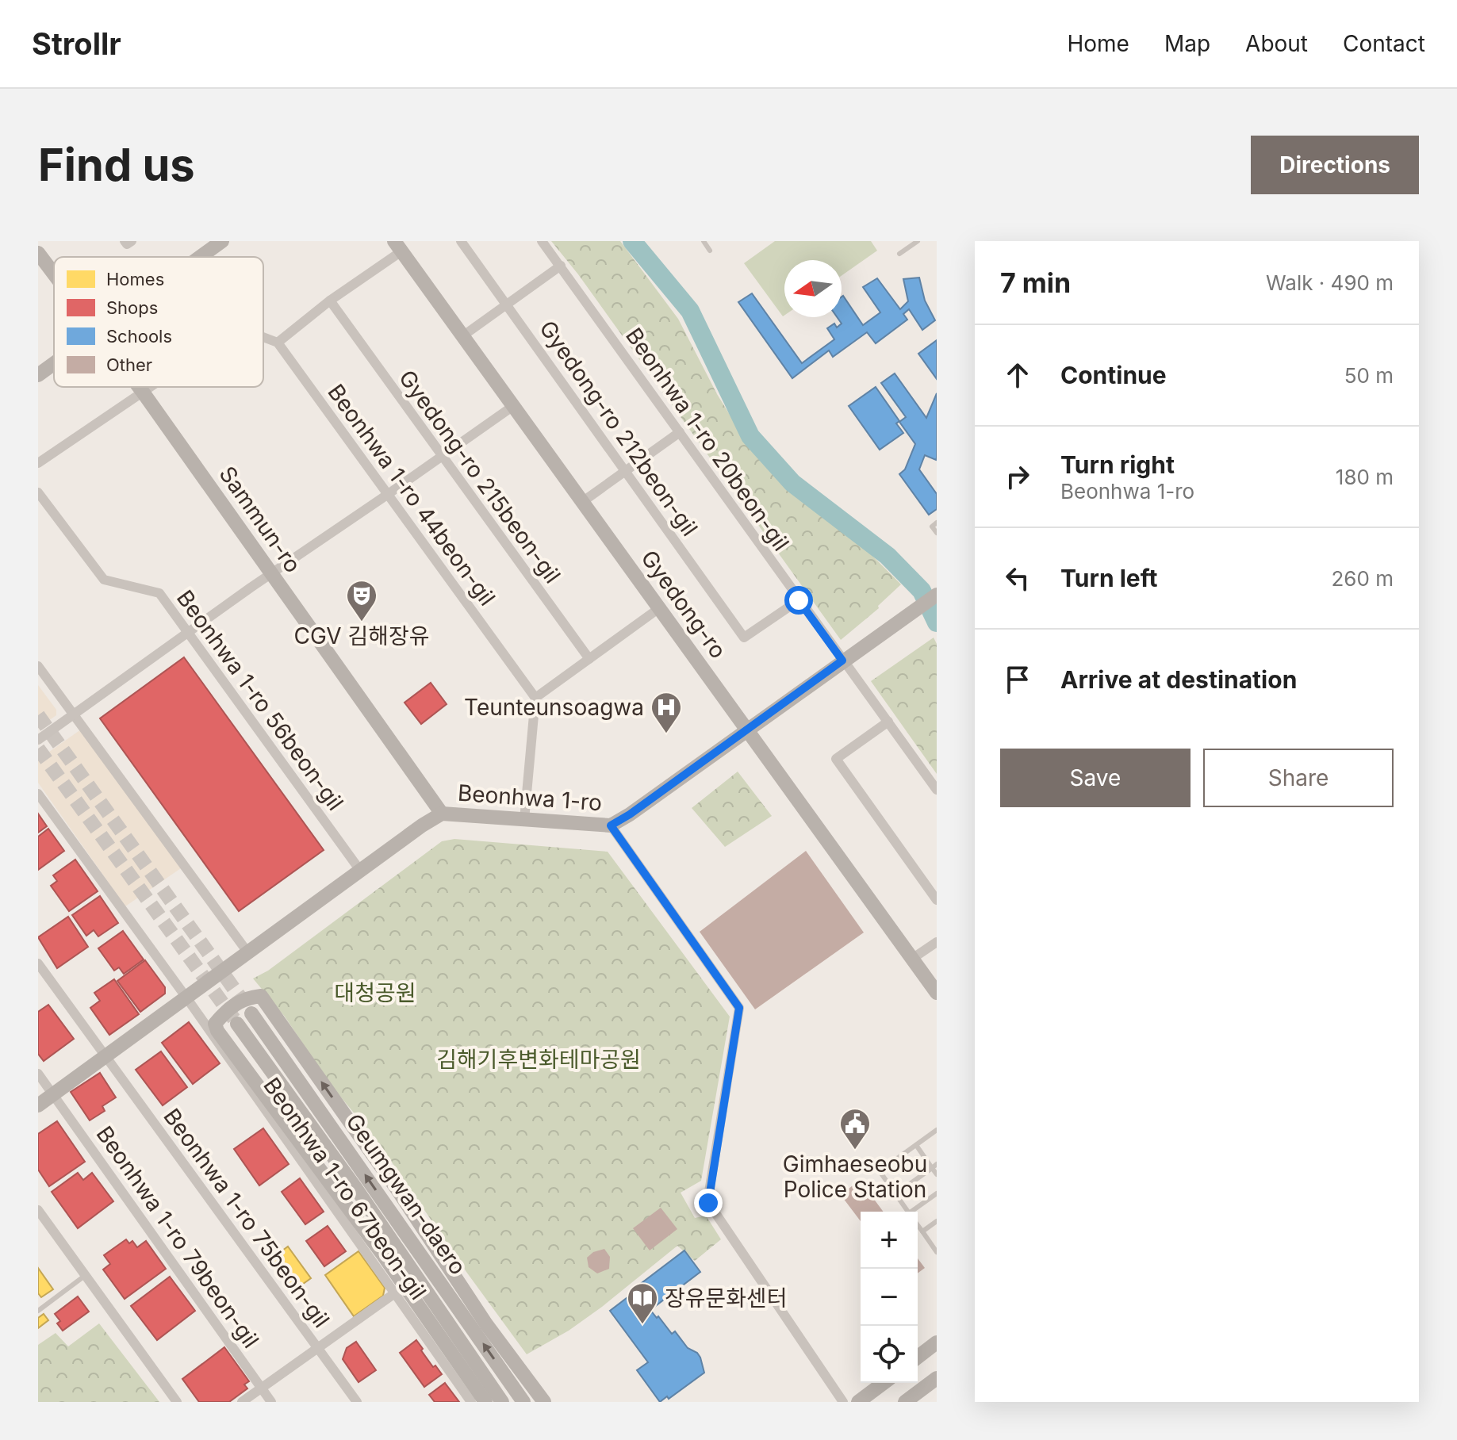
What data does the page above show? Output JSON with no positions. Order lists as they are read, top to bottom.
{
  "streets": {
    "street": [
      "Gyedong-ro 212beon-gil",
      "Beonhwa 1-ro 20beon-gil",
      "Gyedong-ro 215beon-gil",
      "Beonhwa 1-ro 44beon-gil",
      "Sammun-ro",
      "Gyedong-ro",
      "Beonhwa 1-ro 56beon-gil",
      "Beonhwa 1-ro",
      "Beonhwa 1-ro 67beon-gil",
      "Geumgwan-daero",
      "Beonhwa 1-ro 75beon-gil",
      "Beonhwa 1-ro 79beon-gil"
    ]
  },
  "crossings": [
    ["Gyedong-ro 212beon-gil", "Beonhwa 1-ro 20beon-gil"],
    ["Beonhwa 1-ro 20beon-gil", "Beonhwa 1-ro"],
    ["Sammun-ro", "Beonhwa 1-ro"],
    ["Gyedong-ro", "Beonhwa 1-ro"],
    ["Beonhwa 1-ro 56beon-gil", "Beonhwa 1-ro"],
    ["Beonhwa 1-ro", "Beonhwa 1-ro 67beon-gil"],
    ["Beonhwa 1-ro", "Beonhwa 1-ro 75beon-gil"],
    ["Beonhwa 1-ro", "Beonhwa 1-ro 79beon-gil"]
  ],
  "parks": ["대청공원", "김해기후변화테마공원"],
  "places": {
    "theatre": ["CGV 김해장유"],
    "hospital": ["Teunteunsoagwa"],
    "public building": ["Gimhaeseobu Police Station"],
    "library": ["장유문화센터"]
  },
  "legend": [
    "Homes",
    "Shops",
    "Schools",
    "Other"
  ],
  "north": "left",
  "page": {
    "header": "Strollr",
    "nav": [
      "Home",
      "Map",
      "About",
      "Contact"
    ],
    "buttons": [
      "Directions",
      ["Save", "Share"]
    ],
    "title": "Find us",
    "heading": ["7 min", "Walk · 490 m"],
    "list": [
      ["Continue", "50 m"],
      ["Turn right", "Beonhwa 1-ro", "180 m"],
      ["Turn left", "260 m"],
      "Arrive at destination"
    ],
    "map_buttons": ["+", "−"]
  }
}
